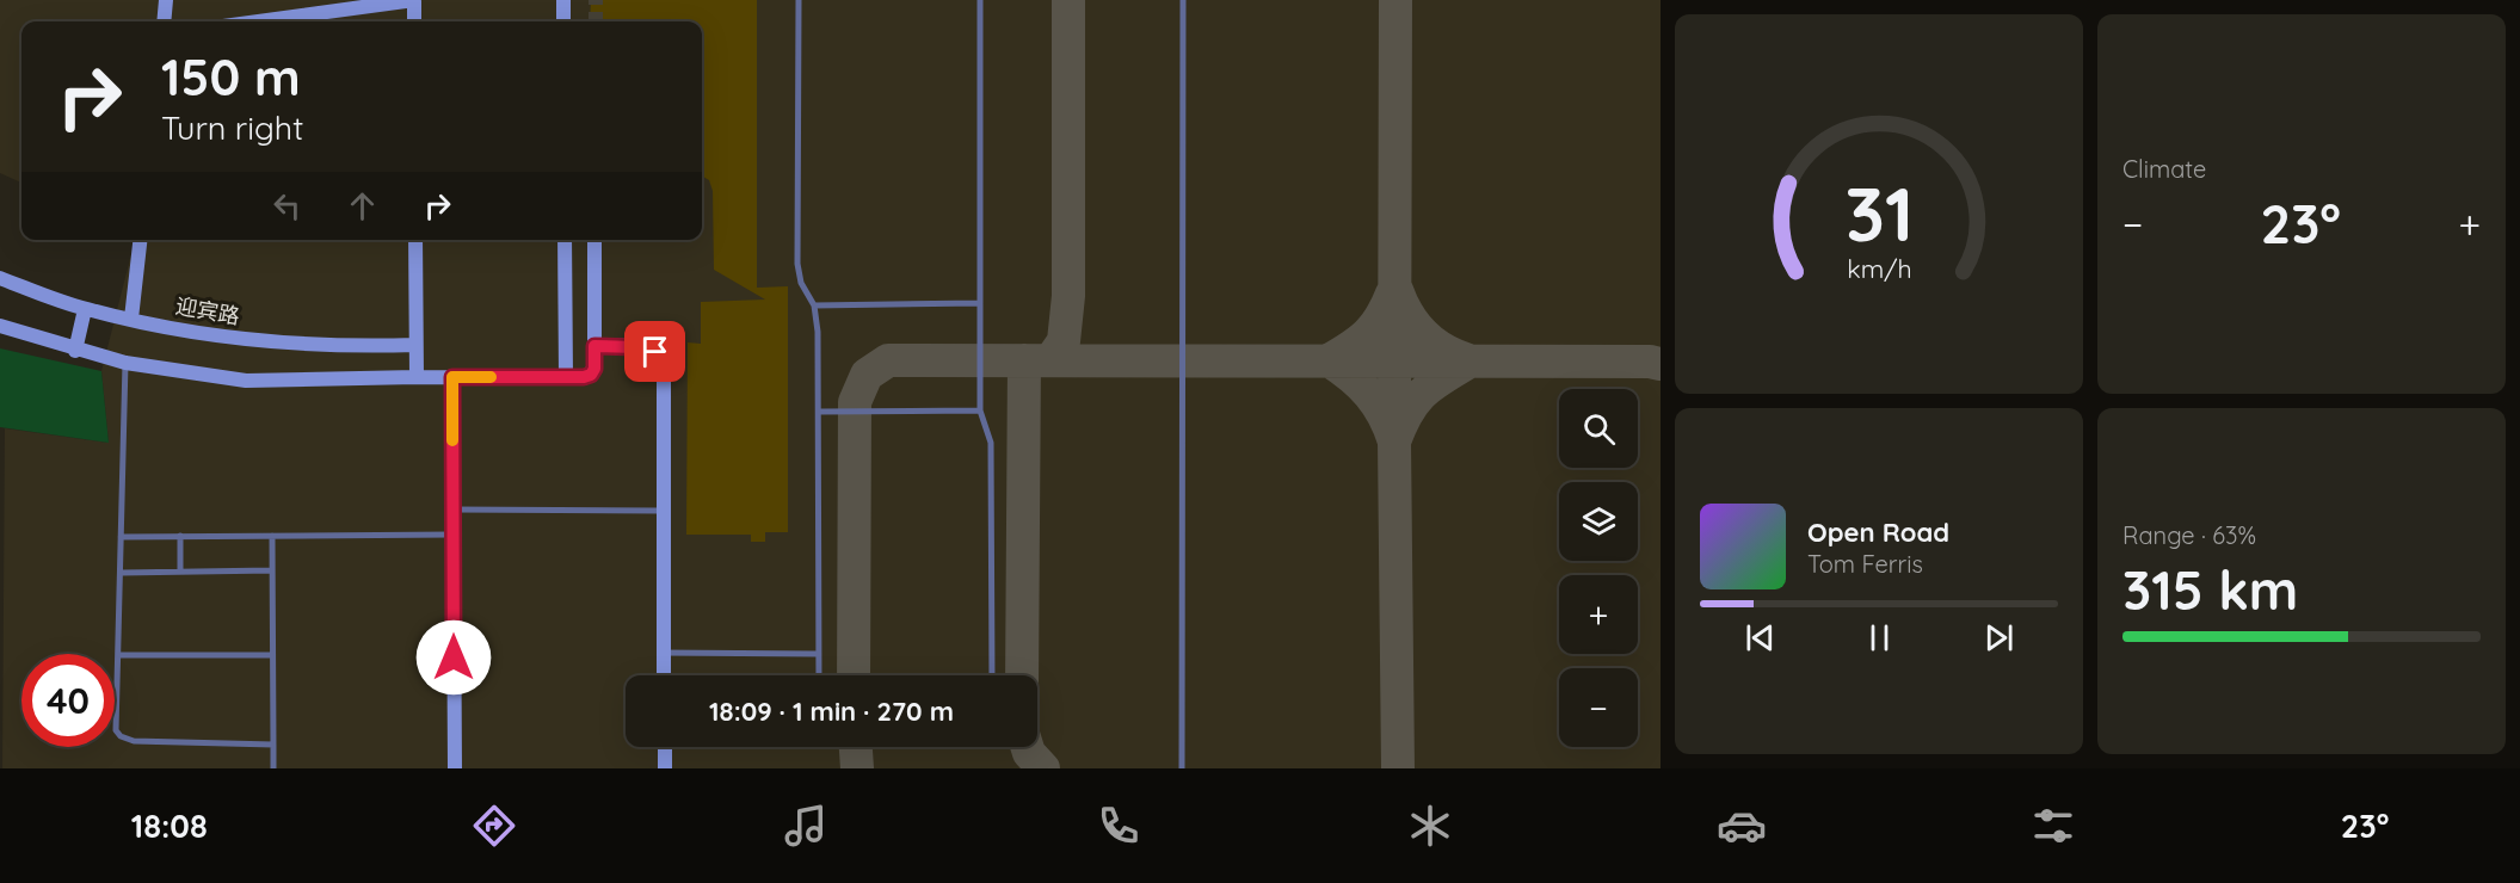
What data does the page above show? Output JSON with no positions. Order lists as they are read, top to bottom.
{
  "streets": {
    "street": ["迎宾路"]
  },
  "page": {
    "tile": [
      "Climate",
      ["Range · 63%", "315 km"]
    ],
    "turn": ["150 m", "Turn right"],
    "heat": ["−", "23°", "+"],
    "map_buttons": ["+", "−"],
    "song": ["Open Road", "Tom Ferris"],
    "limit": "40",
    "trip": "18:09 · 1 min · 270 m",
    "tabs": ["18:08", "23°"],
    "gauge": ["31", "km/h"]
  }
}
